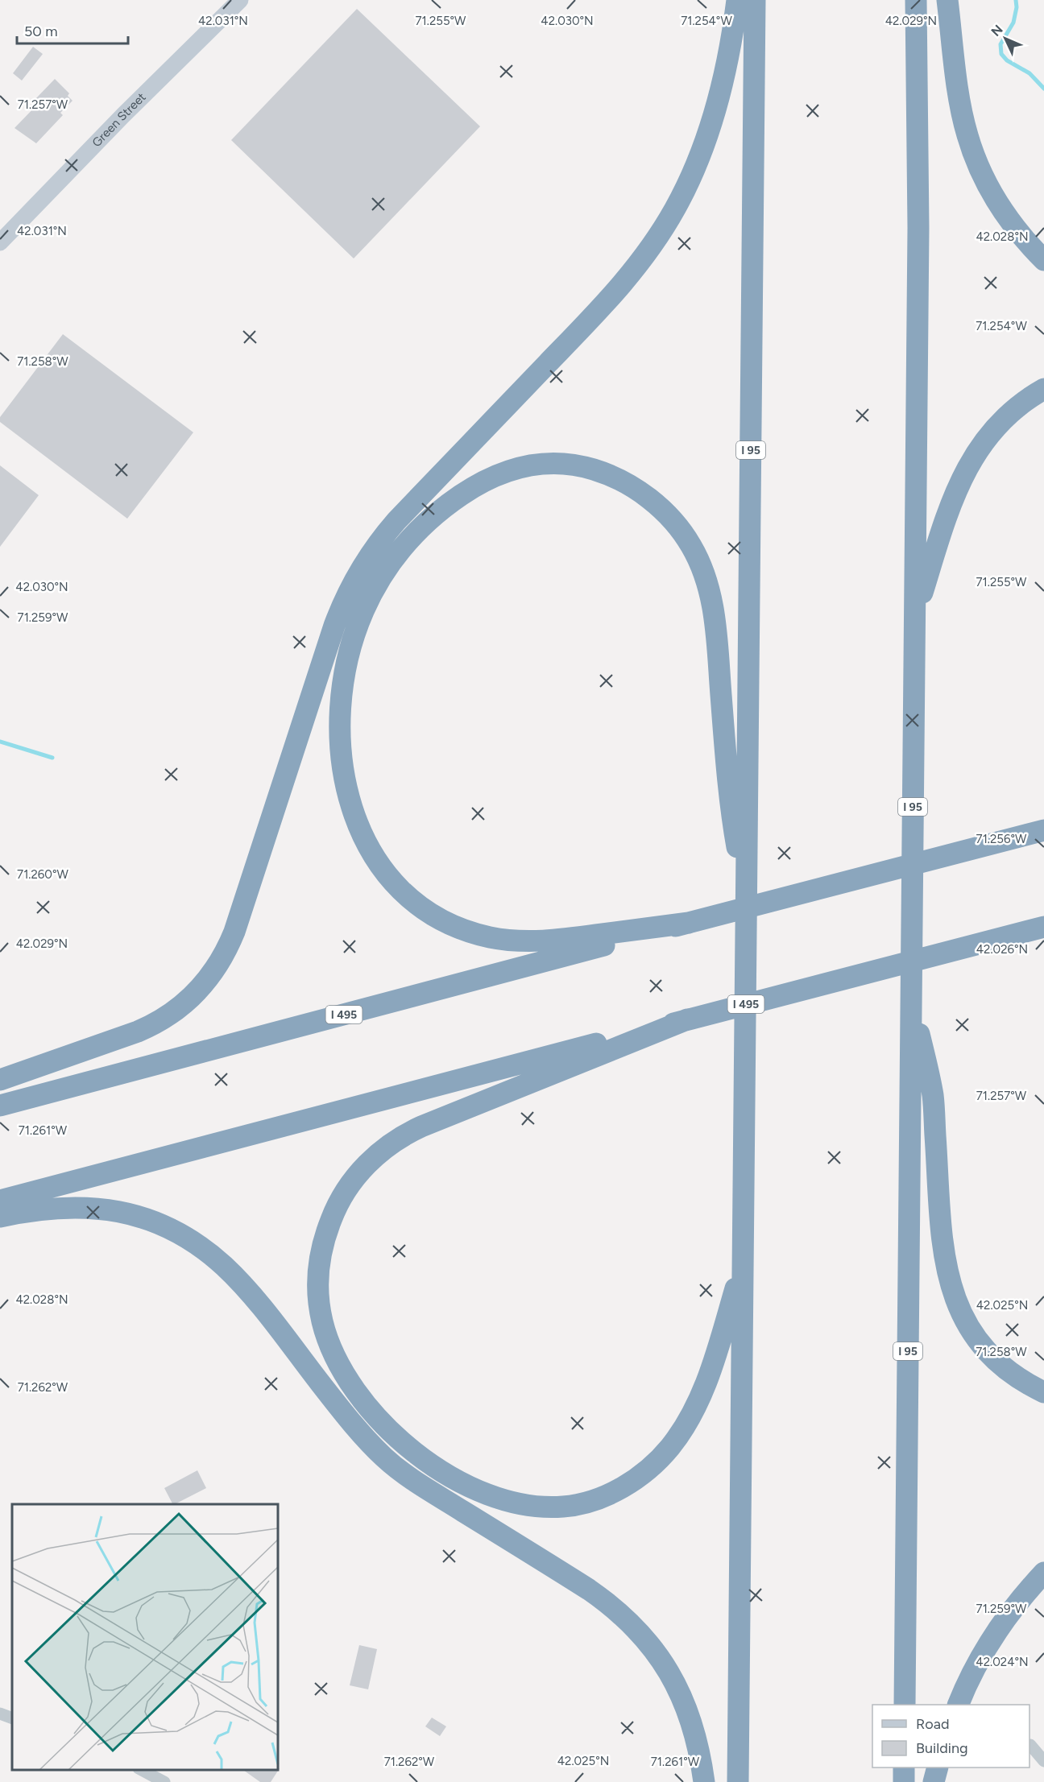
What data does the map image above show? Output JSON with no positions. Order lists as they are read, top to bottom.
{
  "streets": {
    "highway": ["I 95", "I 495"],
    "main road": ["Green Street"]
  },
  "legend": ["Road", "Building"],
  "scale_bar": "50 m",
  "north": "top left",
  "coordinates": [
    "71.255°W",
    "71.254°W",
    "42.031°N",
    "42.030°N",
    "42.029°N",
    "71.257°W",
    "42.028°N",
    "71.258°W",
    "71.259°W",
    "71.256°W",
    "71.260°W",
    "42.026°N",
    "71.261°W",
    "42.025°N",
    "71.262°W",
    "42.024°N"
  ]
}
